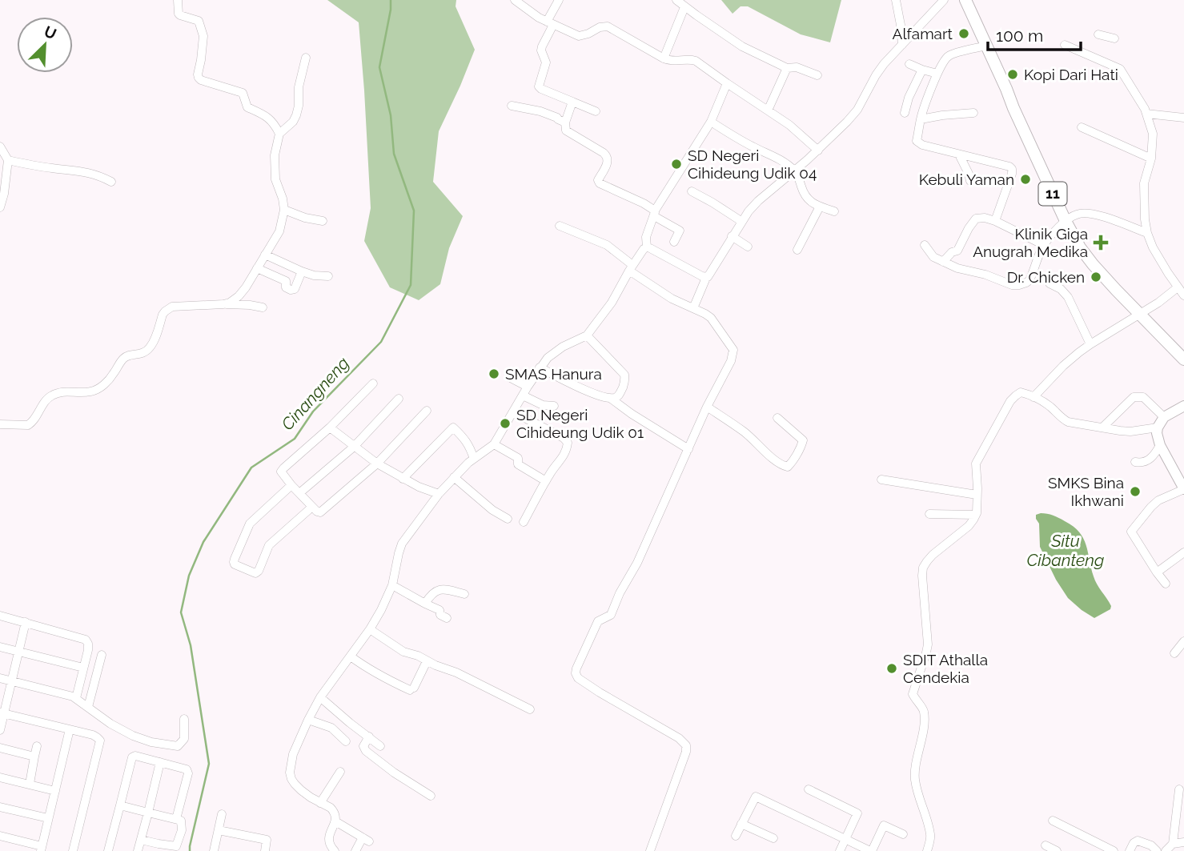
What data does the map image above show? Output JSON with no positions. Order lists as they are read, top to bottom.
{
  "streets": {
    "highway": ["11"]
  },
  "water": ["Cinangneng", "Situ Cibanteng"],
  "places": {
    "other": [
      "Alfamart",
      "Kopi Dari Hati",
      "SD Negeri Cihideung Udik 04",
      "Kebuli Yaman",
      "Dr. Chicken",
      "SMAS Hanura",
      "SD Negeri Cihideung Udik 01",
      "SMKS Bina Ikhwani",
      "SDIT Athalla Cendekia"
    ],
    "health": ["Klinik Giga Anugrah Medika"]
  },
  "scale_bar": "100 m",
  "north": "top right"
}
